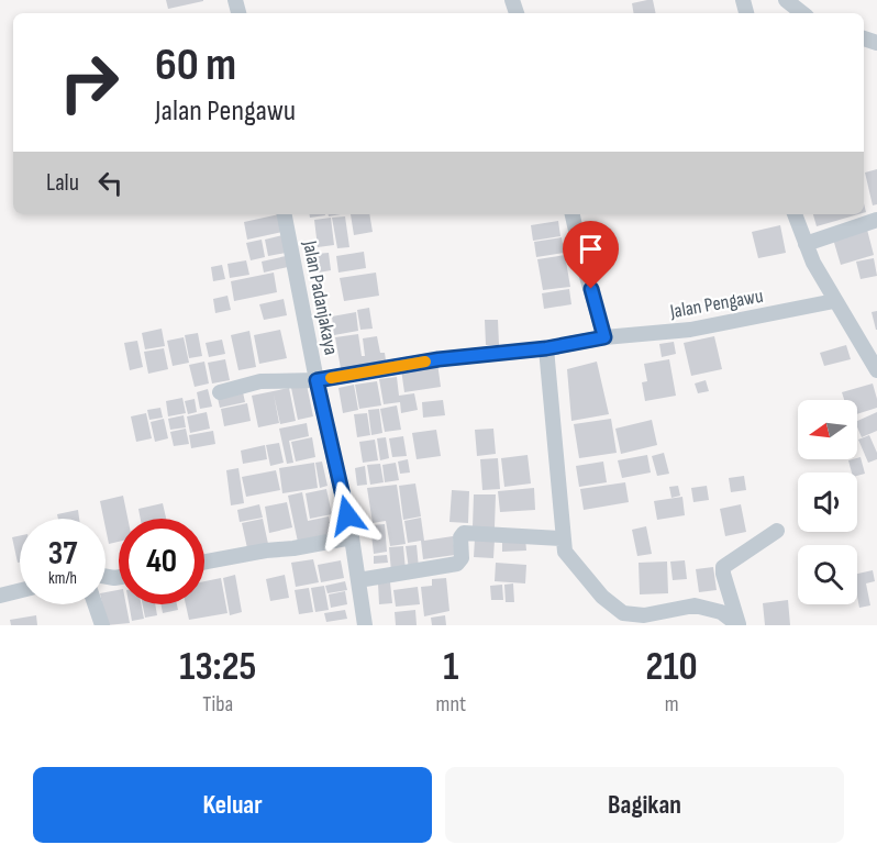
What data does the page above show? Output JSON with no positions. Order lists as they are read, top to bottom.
{
  "streets": {
    "street": ["Jalan Padanjakaya", "Jalan Pengawu"]
  },
  "crossings": [
    ["Jalan Padanjakaya", "Jalan Pengawu"]
  ],
  "north": "left",
  "page": {
    "turn": ["60 m", "Jalan Pengawu"],
    "then": "Lalu",
    "speed": "37 km/h",
    "limit": "40",
    "eta": [
      "13:25",
      "Tiba",
      "1",
      "mnt",
      "210",
      "m"
    ],
    "buttons": ["Keluar", "Bagikan"]
  }
}
